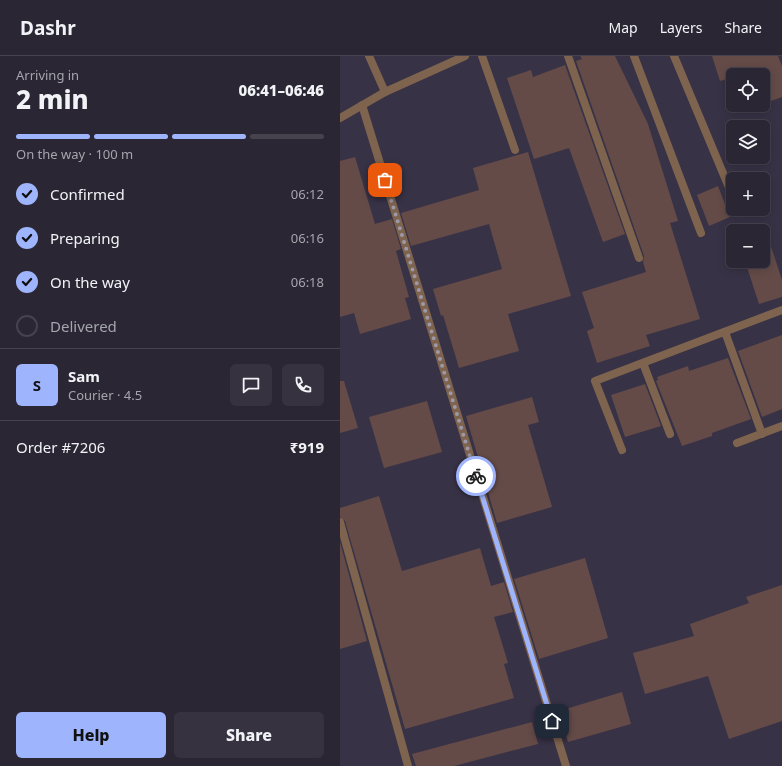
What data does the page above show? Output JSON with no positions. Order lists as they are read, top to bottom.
{
  "page": {
    "header": "Dashr",
    "nav": ["Map", "Layers", "Share"],
    "heading": ["2 min", "Arriving in", "06:41–06:46"],
    "panel": [
      "Sam",
      "Courier · 4.5",
      "Order #7206",
      "₹919"
    ],
    "map_buttons": ["+", "−"],
    "bar": "On the way · 100 m",
    "list": [
      ["Confirmed", "06:12"],
      ["Preparing", "06:16"],
      ["On the way", "06:18"],
      "Delivered"
    ],
    "round": "S",
    "buttons": ["Help", "Share"]
  }
}
